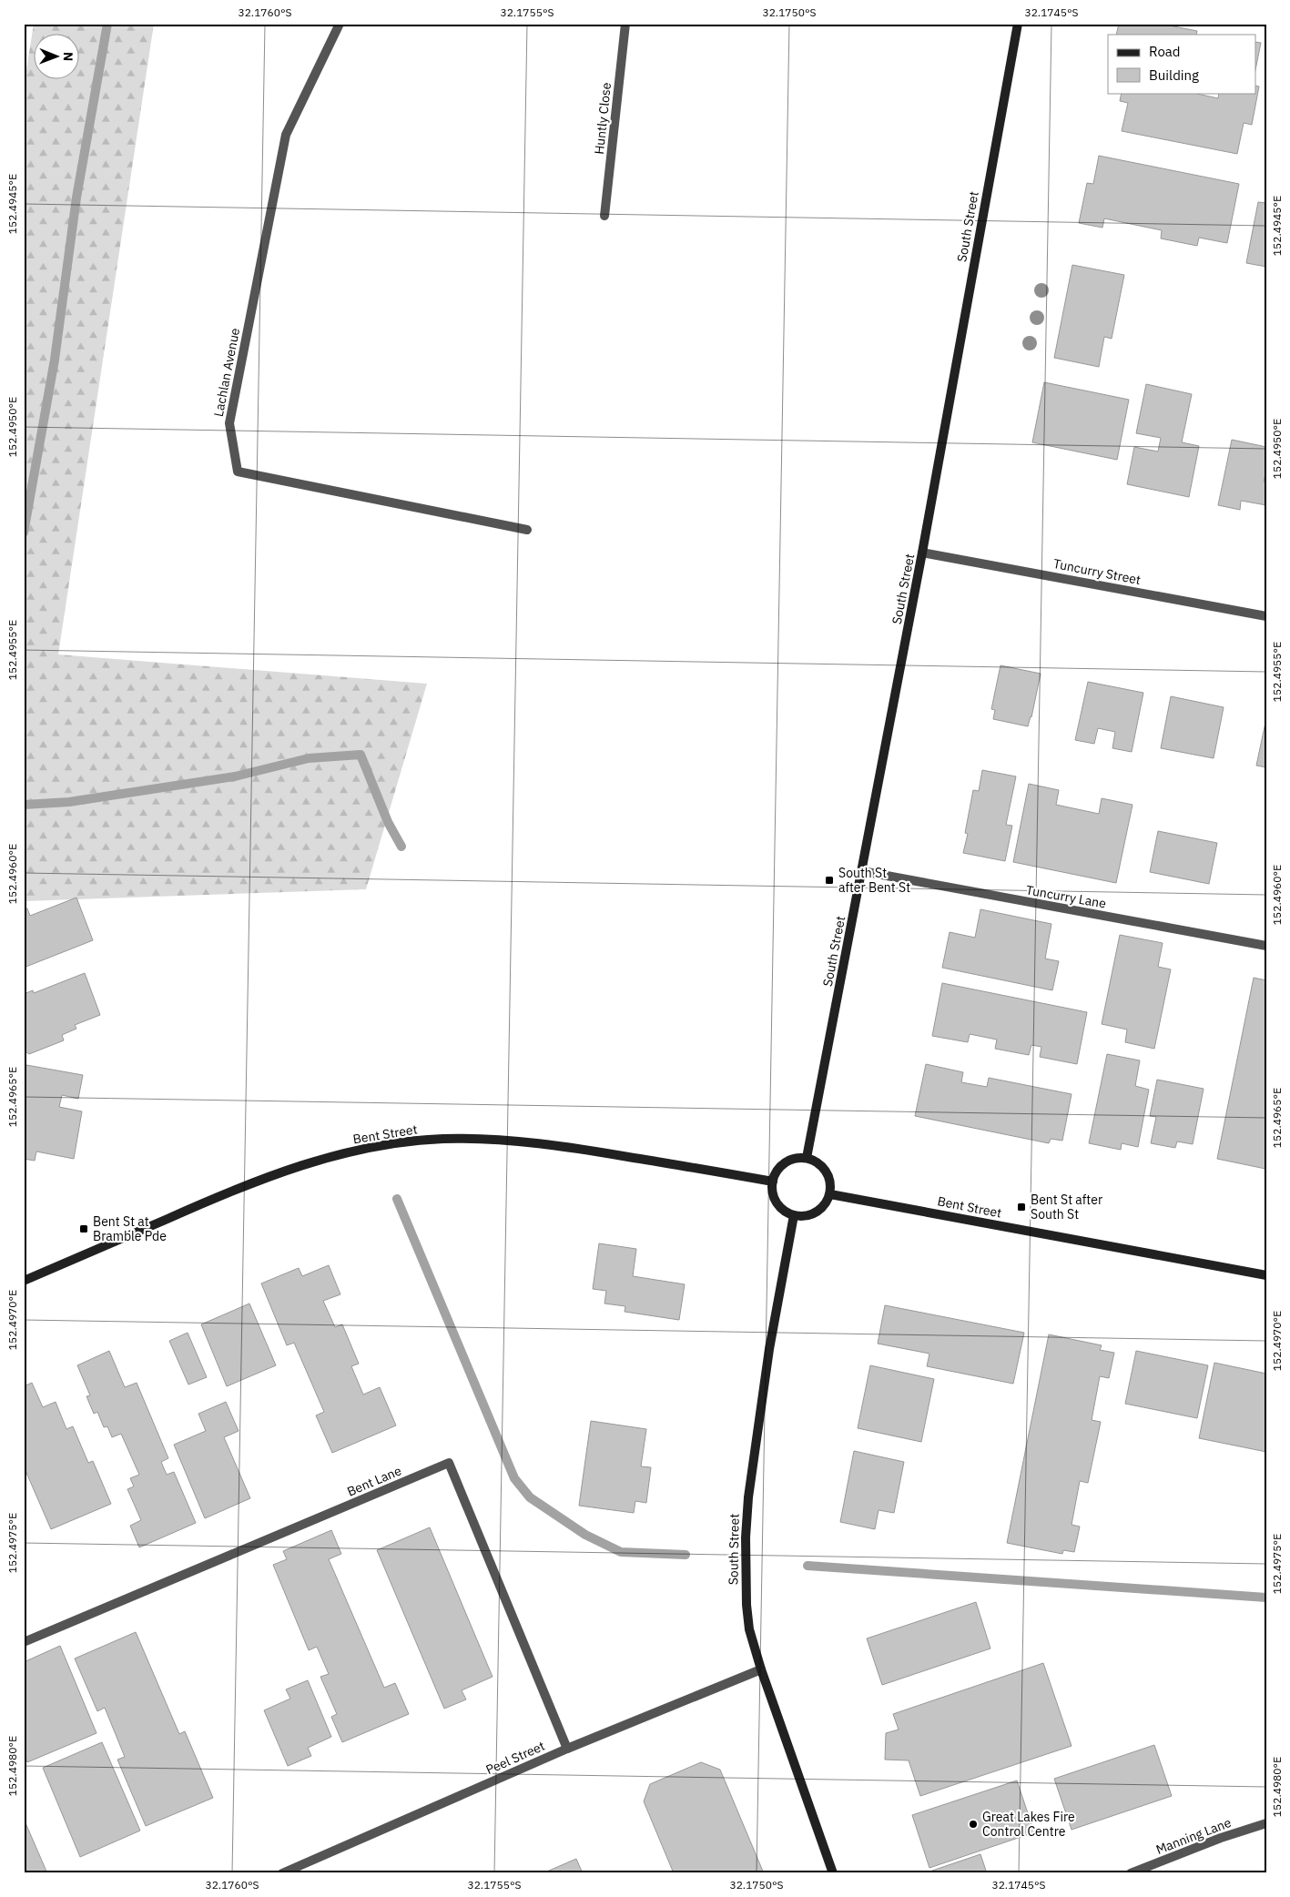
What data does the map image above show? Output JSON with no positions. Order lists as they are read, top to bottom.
{
  "streets": {
    "street": [
      "Huntly Close",
      "South Street",
      "Lachlan Avenue",
      "Tuncurry Street",
      "Tuncurry Lane",
      "Bent Street",
      "Bent Lane",
      "Peel Street",
      "Manning Lane"
    ]
  },
  "crossings": [
    ["South Street", "Tuncurry Street"],
    ["South Street", "Tuncurry Lane"],
    ["South Street", "Bent Street"],
    ["South Street", "Peel Street"],
    ["Bent Lane", "Peel Street"]
  ],
  "places": {
    "transit": ["South St after Bent St", "Bent St after South St", "Bent St at Bramble Pde"],
    "other": ["Great Lakes Fire Control Centre"]
  },
  "legend": ["Road", "Building"],
  "north": "right",
  "coordinates": [
    "32.1760°S",
    "32.1755°S",
    "32.1750°S",
    "32.1745°S",
    "152.4945°E",
    "152.4950°E",
    "152.4955°E",
    "152.4960°E",
    "152.4965°E",
    "152.4970°E",
    "152.4975°E",
    "152.4980°E"
  ]
}
